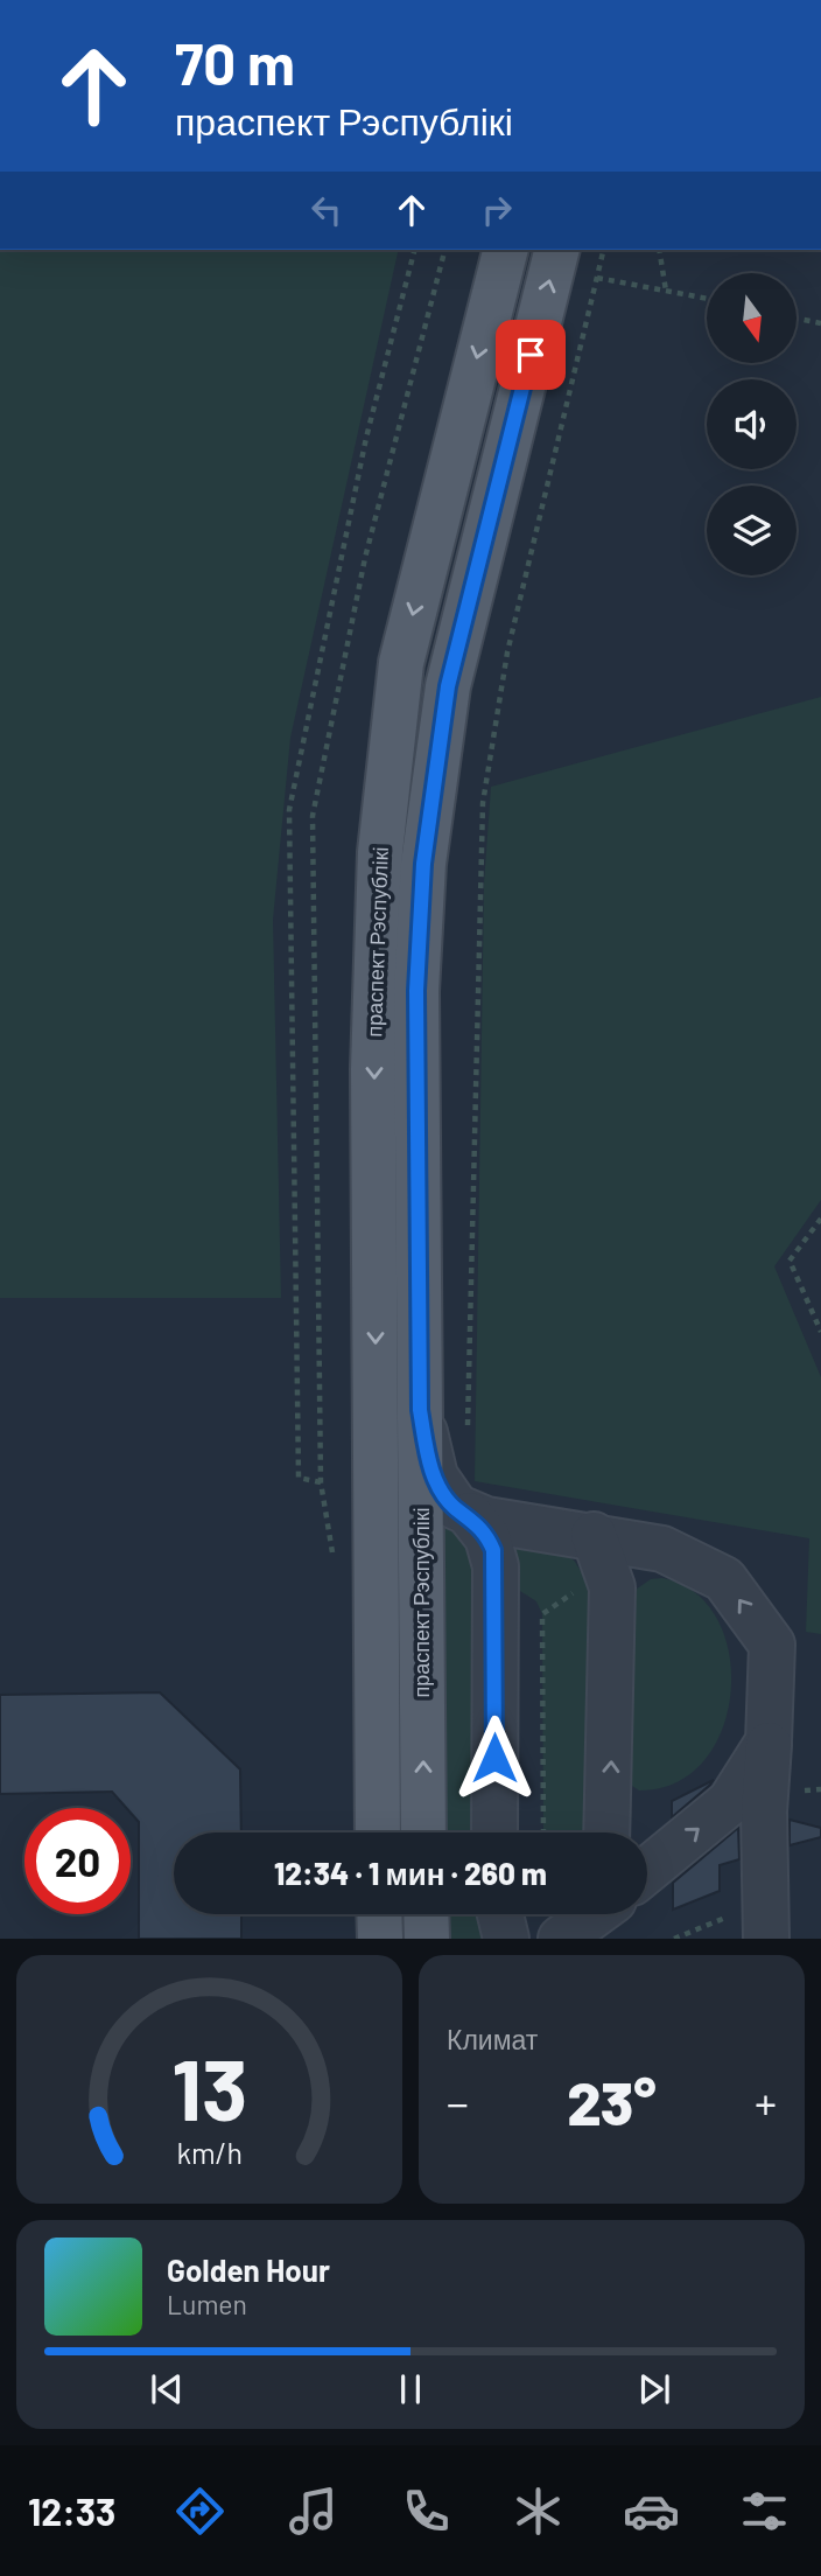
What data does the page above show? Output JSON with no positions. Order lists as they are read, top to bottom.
{
  "streets": {
    "main road": ["праспект Рэспублікі"]
  },
  "north": "bottom",
  "page": {
    "turn": ["70 m", "праспект Рэспублікі"],
    "limit": "20",
    "trip": "12:34 · 1 мин · 260 m",
    "tile": "Климат",
    "heat": ["−", "23°", "+"],
    "song": ["Golden Hour", "Lumen"],
    "tabs": "12:33",
    "gauge": ["13", "km/h"]
  }
}
